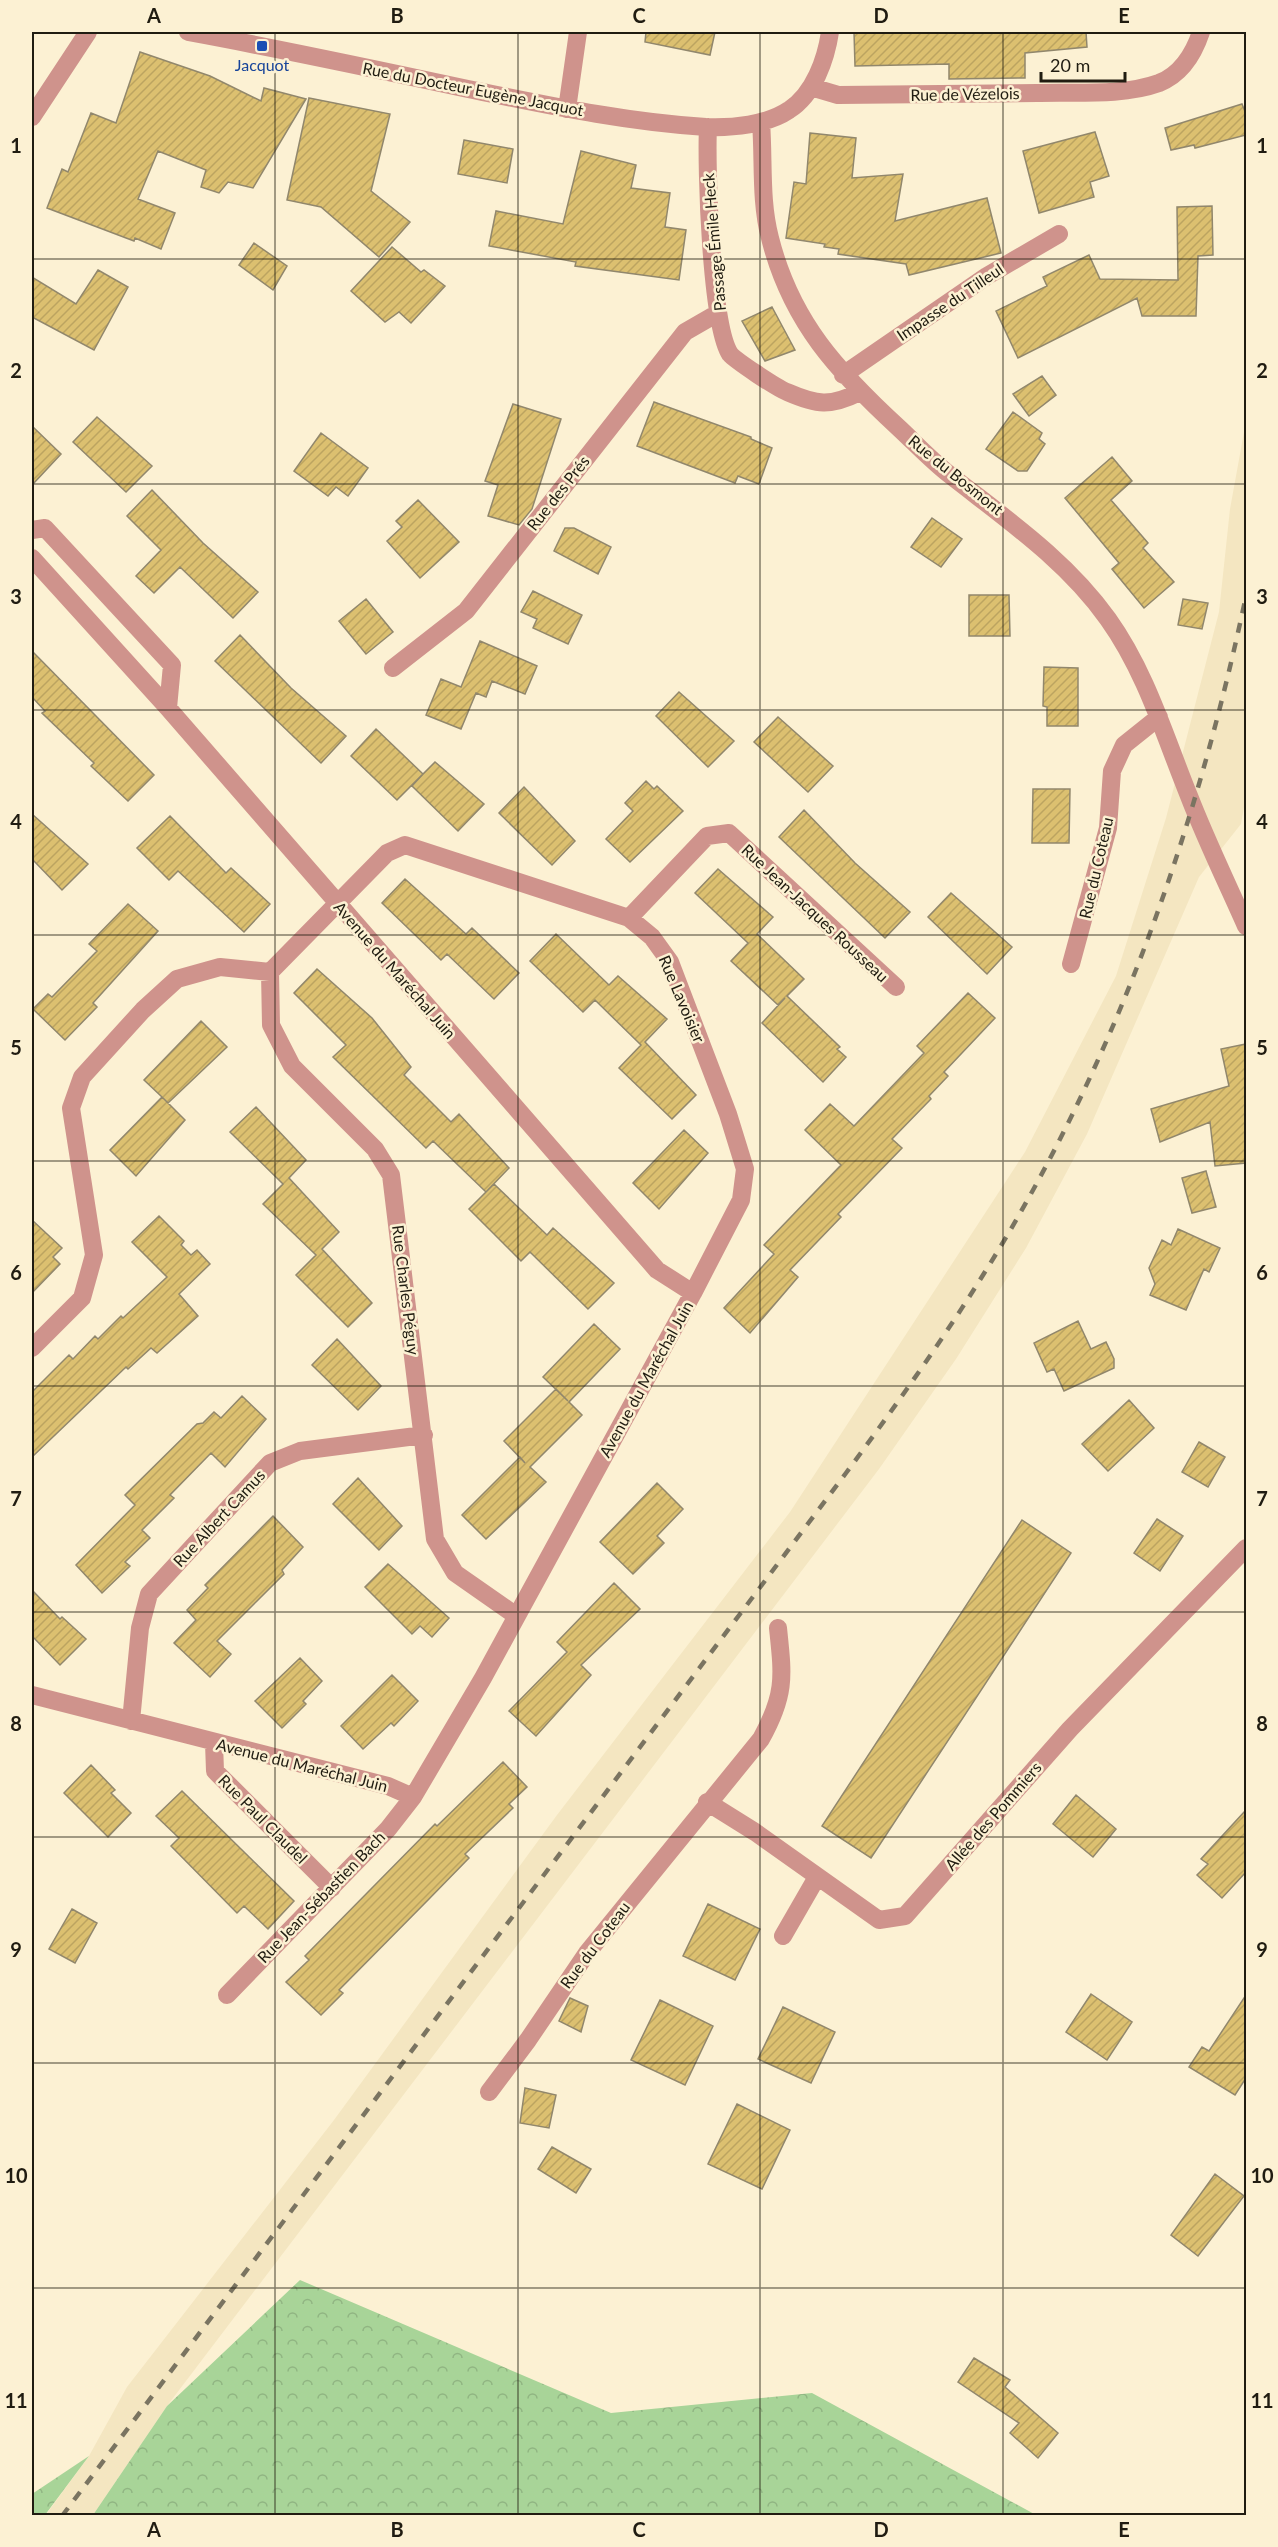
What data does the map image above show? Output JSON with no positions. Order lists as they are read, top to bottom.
{
  "streets": {
    "street": [
      "Rue du Docteur Eugène Jacquot",
      "Rue de Vézelois",
      "Passage Émile Heck",
      "Impasse du Tilleul",
      "Rue du Bosmont",
      "Rue des Prés",
      "Rue du Coteau",
      "Rue Jean-Jacques Rousseau",
      "Avenue du Maréchal Juin",
      "Rue Lavoisier",
      "Rue Charles Péguy",
      "Rue Albert Camus",
      "Allée des Pommiers",
      "Rue Paul Claudel",
      "Rue Jean-Sébastien Bach"
    ]
  },
  "crossings": [
    ["Rue du Docteur Eugène Jacquot", "Passage Émile Heck"],
    ["Rue du Docteur Eugène Jacquot", "Rue du Bosmont"],
    ["Passage Émile Heck", "Rue du Bosmont"],
    ["Passage Émile Heck", "Rue des Prés"],
    ["Impasse du Tilleul", "Rue du Bosmont"],
    ["Rue du Bosmont", "Rue du Coteau"],
    ["Rue du Coteau", "Allée des Pommiers"],
    ["Rue Jean-Jacques Rousseau", "Rue Lavoisier"],
    ["Avenue du Maréchal Juin", "Rue Lavoisier"],
    ["Avenue du Maréchal Juin", "Rue Charles Péguy"],
    ["Avenue du Maréchal Juin", "Rue Albert Camus"],
    ["Avenue du Maréchal Juin", "Rue Paul Claudel"],
    ["Avenue du Maréchal Juin", "Rue Jean-Sébastien Bach"],
    ["Rue Lavoisier", "Rue Charles Péguy"],
    ["Rue Charles Péguy", "Rue Albert Camus"],
    ["Rue Paul Claudel", "Rue Jean-Sébastien Bach"]
  ],
  "places": {
    "transit": ["Jacquot"]
  },
  "scale_bar": "20 m",
  "grid": {
    "columns": [
      "A",
      "B",
      "C",
      "D",
      "E"
    ],
    "rows": [
      "1",
      "2",
      "3",
      "4",
      "5",
      "6",
      "7",
      "8",
      "9",
      "10",
      "11"
    ]
  }
}
